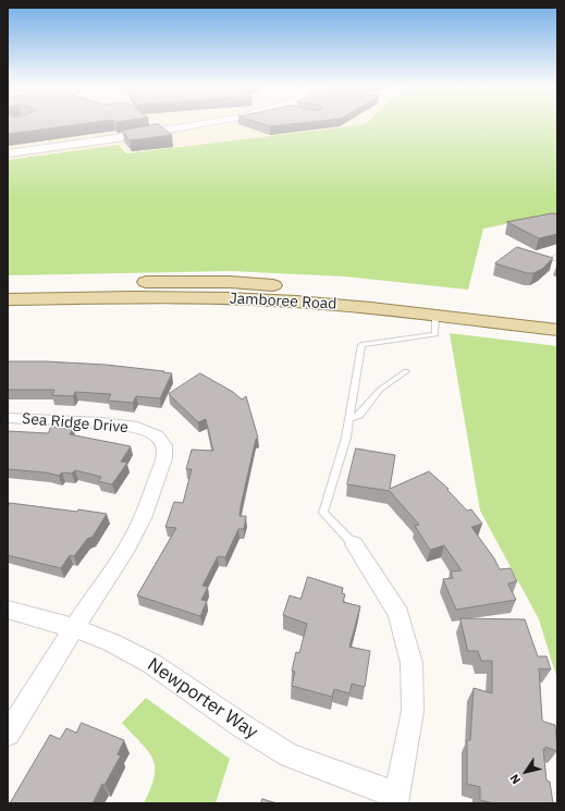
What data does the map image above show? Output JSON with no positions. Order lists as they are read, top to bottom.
{
  "streets": {
    "main road": ["Jamboree Road"],
    "street": ["Sea Ridge Drive", "Newporter Way"]
  },
  "crossings": [
    ["Sea Ridge Drive", "Newporter Way"]
  ],
  "north": "bottom left"
}
